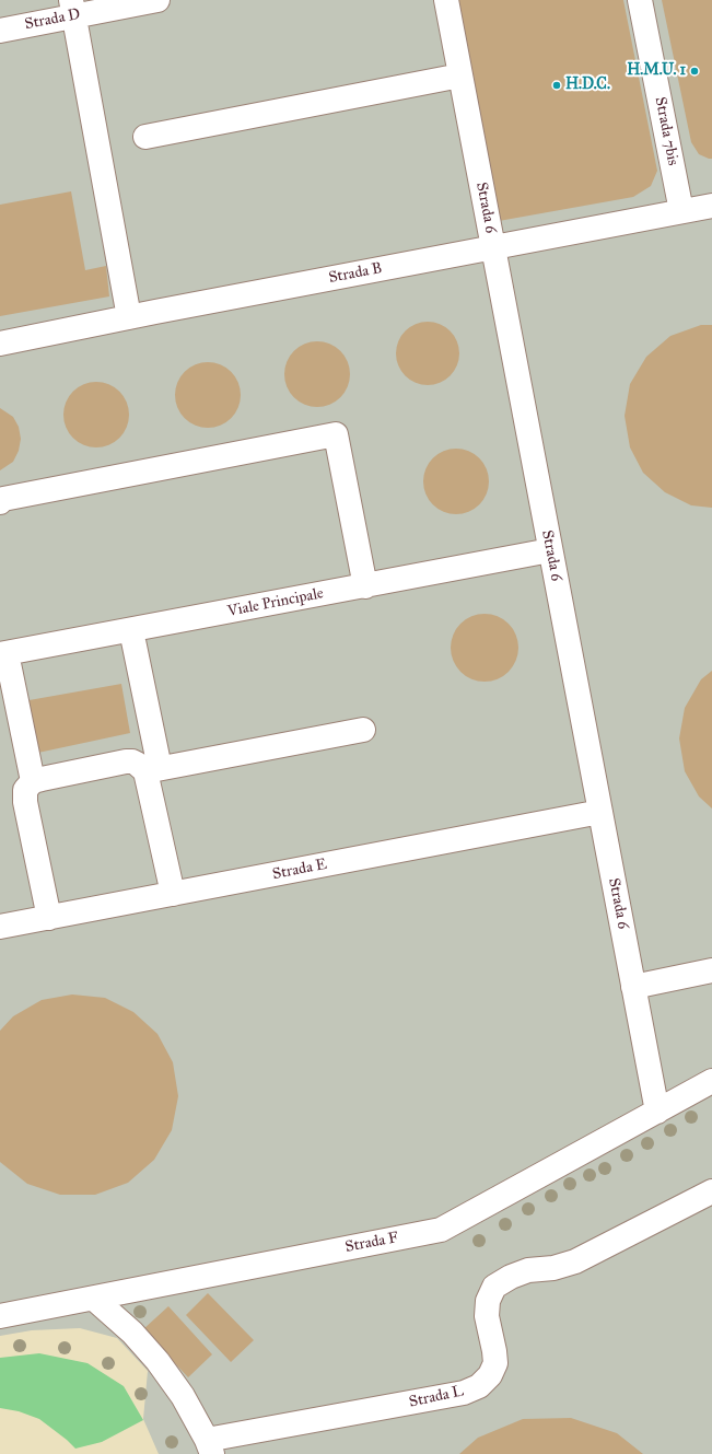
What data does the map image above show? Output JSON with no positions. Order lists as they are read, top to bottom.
{
  "streets": {
    "lane": [
      "Strada D",
      "Strada 7bis",
      "Strada 6",
      "Strada B",
      "Viale Principale",
      "Strada E",
      "Strada F",
      "Strada L"
    ]
  },
  "crossings": [
    ["Strada 7bis", "Strada B"],
    ["Strada 6", "Strada B"],
    ["Strada 6", "Viale Principale"],
    ["Strada 6", "Strada E"],
    ["Strada 6", "Strada F"]
  ],
  "places": ["H.M.U. 1", "H.D.C."]
}
